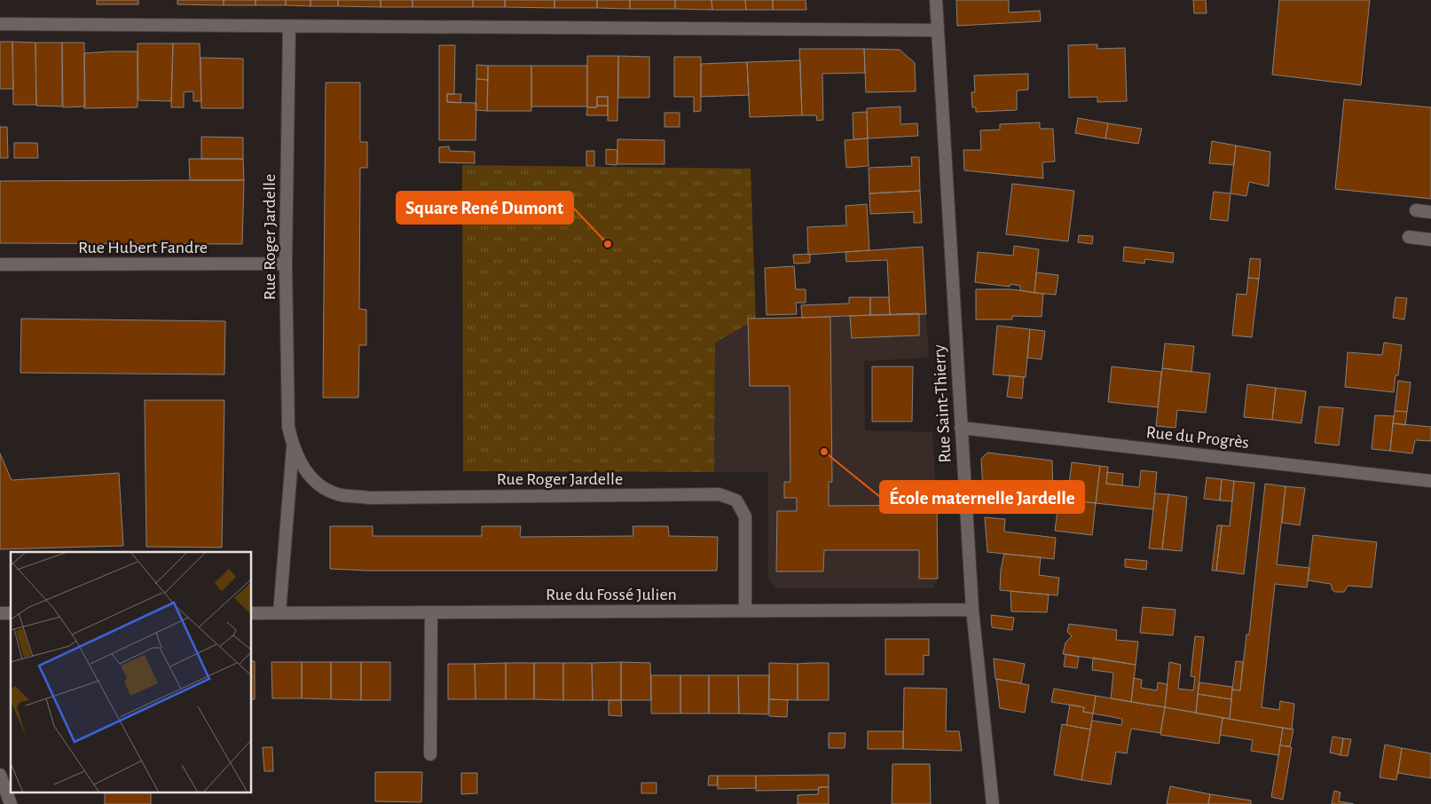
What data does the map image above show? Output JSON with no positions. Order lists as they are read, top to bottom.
{
  "streets": {
    "street": [
      "Rue Roger Jardelle",
      "Rue Hubert Fandre",
      "Rue Saint-Thierry",
      "Rue du Progrès",
      "Rue du Fossé Julien"
    ]
  },
  "crossings": [
    ["Rue Roger Jardelle", "Rue Hubert Fandre"],
    ["Rue Roger Jardelle", "Rue du Fossé Julien"],
    ["Rue Saint-Thierry", "Rue du Progrès"],
    ["Rue Saint-Thierry", "Rue du Fossé Julien"]
  ],
  "places": ["Square René Dumont", "École maternelle Jardelle"]
}
